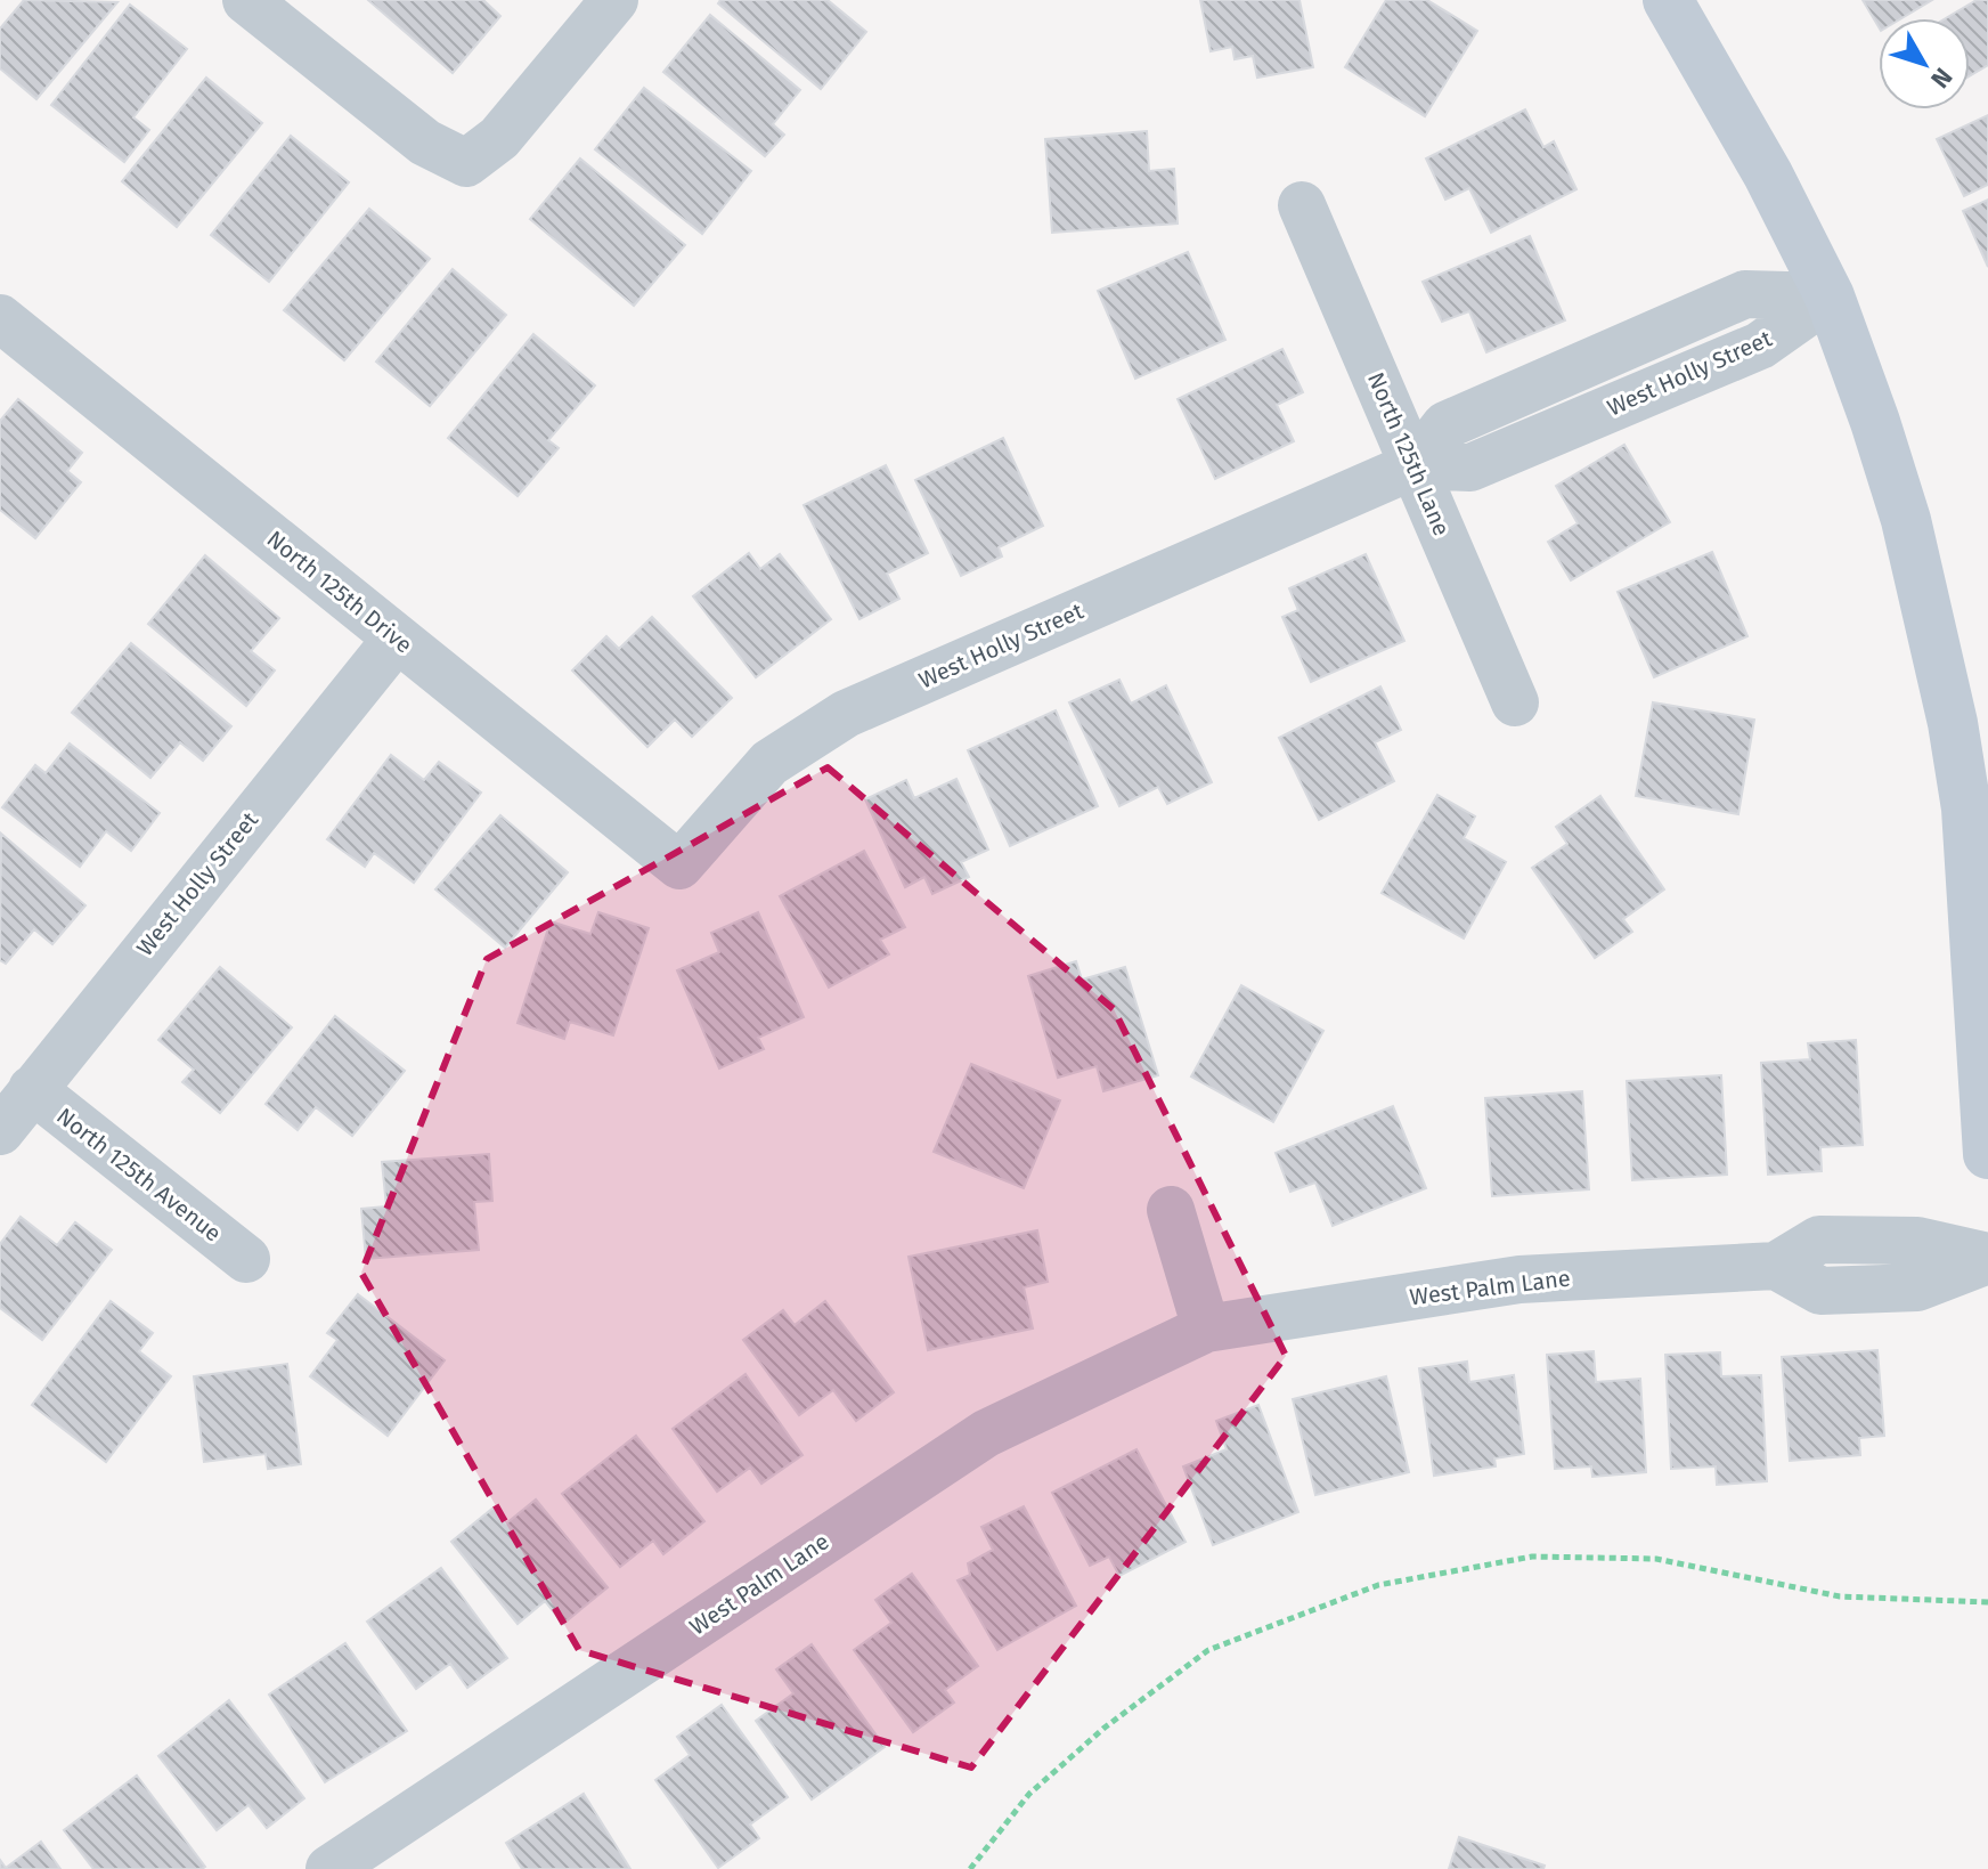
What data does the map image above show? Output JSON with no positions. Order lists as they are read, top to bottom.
{
  "streets": {
    "street": [
      "West Holly Street",
      "North 125th Lane",
      "North 125th Drive",
      "North 125th Avenue",
      "West Palm Lane"
    ]
  },
  "crossings": [
    ["West Holly Street", "North 125th Lane"],
    ["West Holly Street", "North 125th Drive"],
    ["West Holly Street", "North 125th Avenue"]
  ],
  "north": "bottom right"
}
